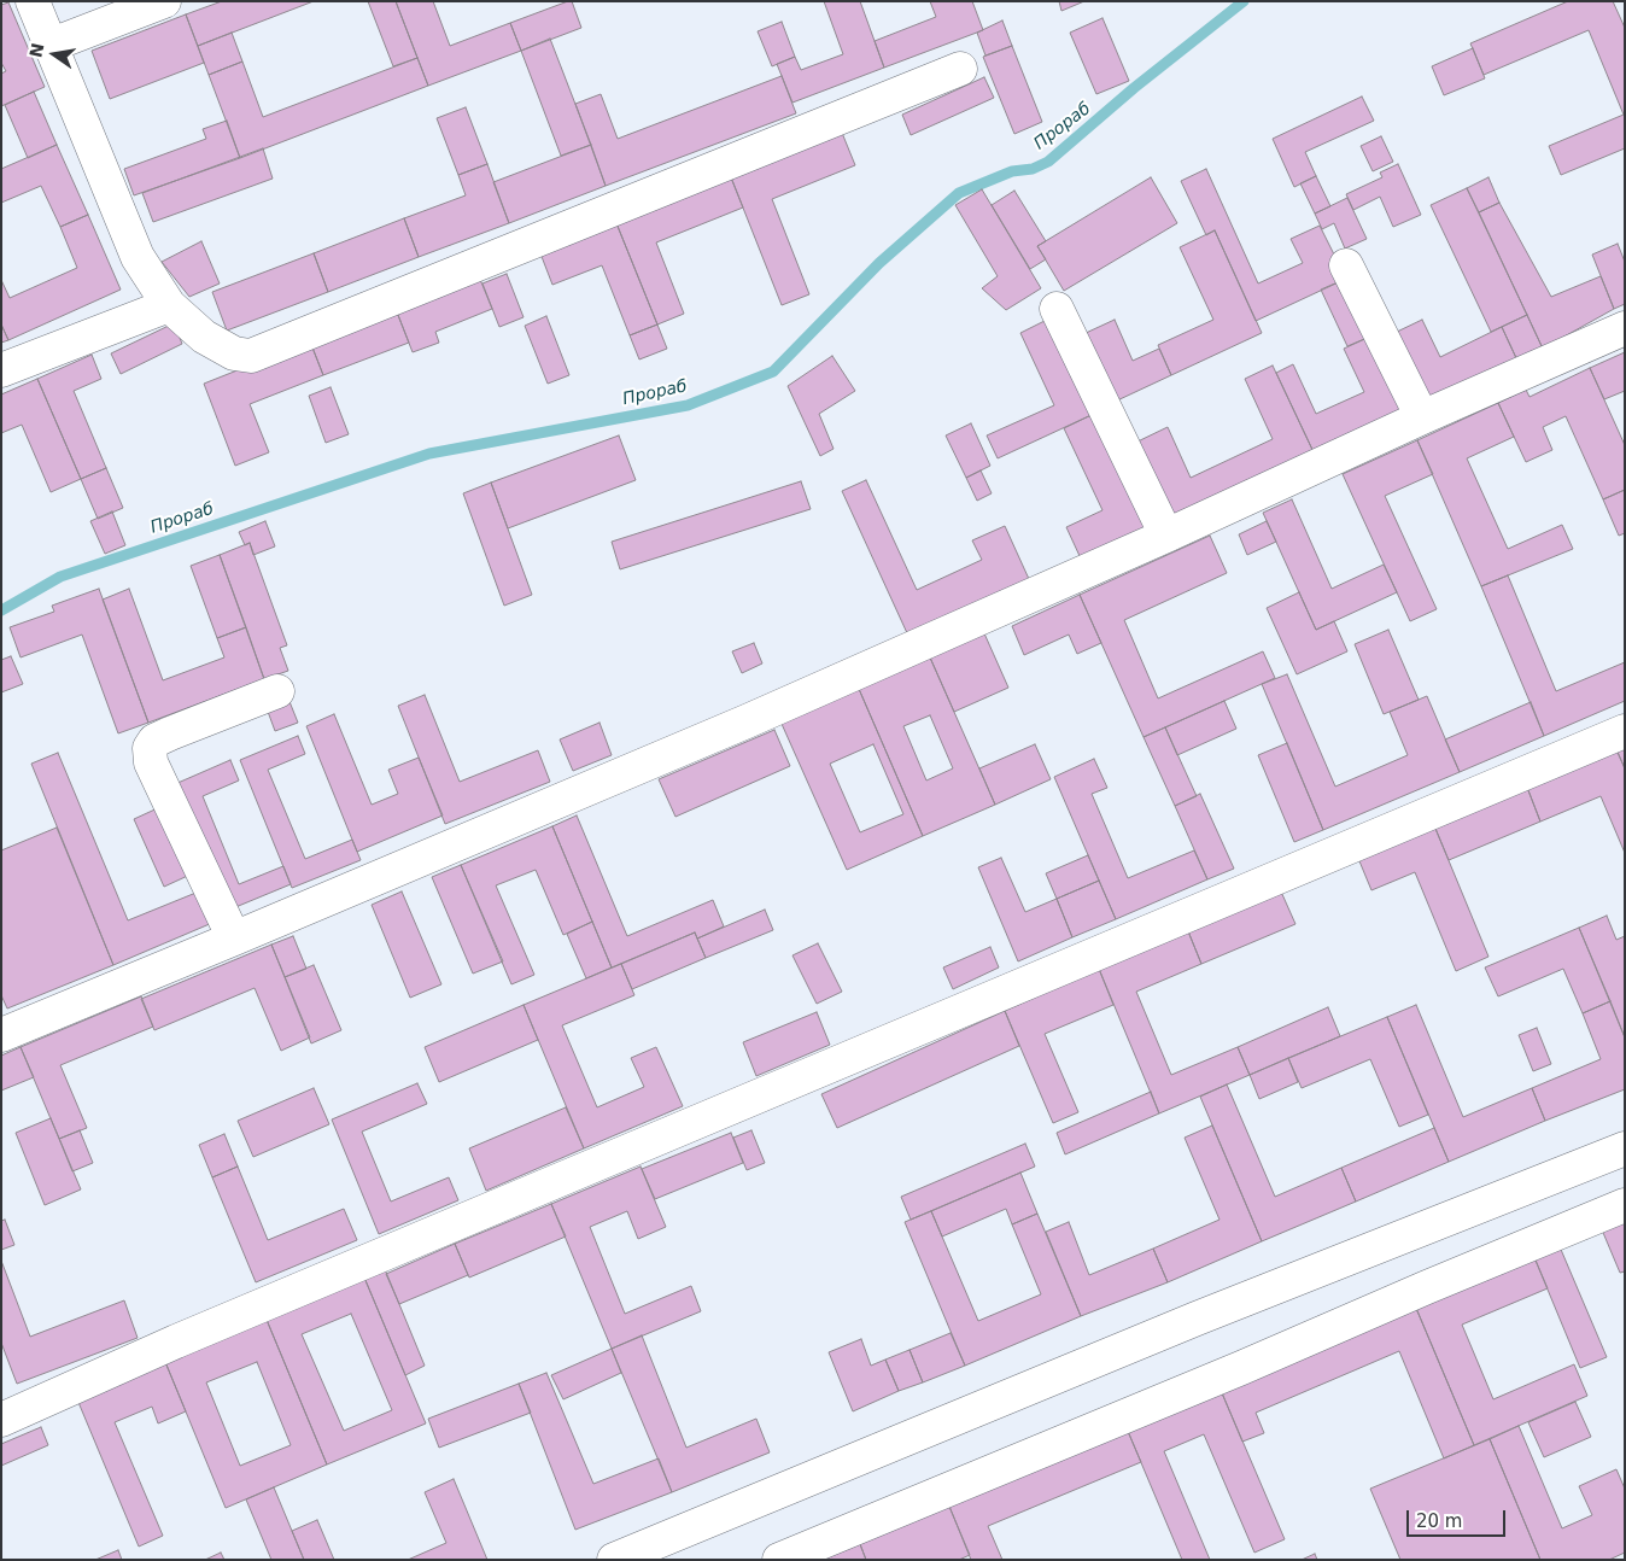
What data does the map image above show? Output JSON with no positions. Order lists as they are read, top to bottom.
{
  "water": ["Прораб"],
  "scale_bar": "20 m",
  "north": "left"
}
